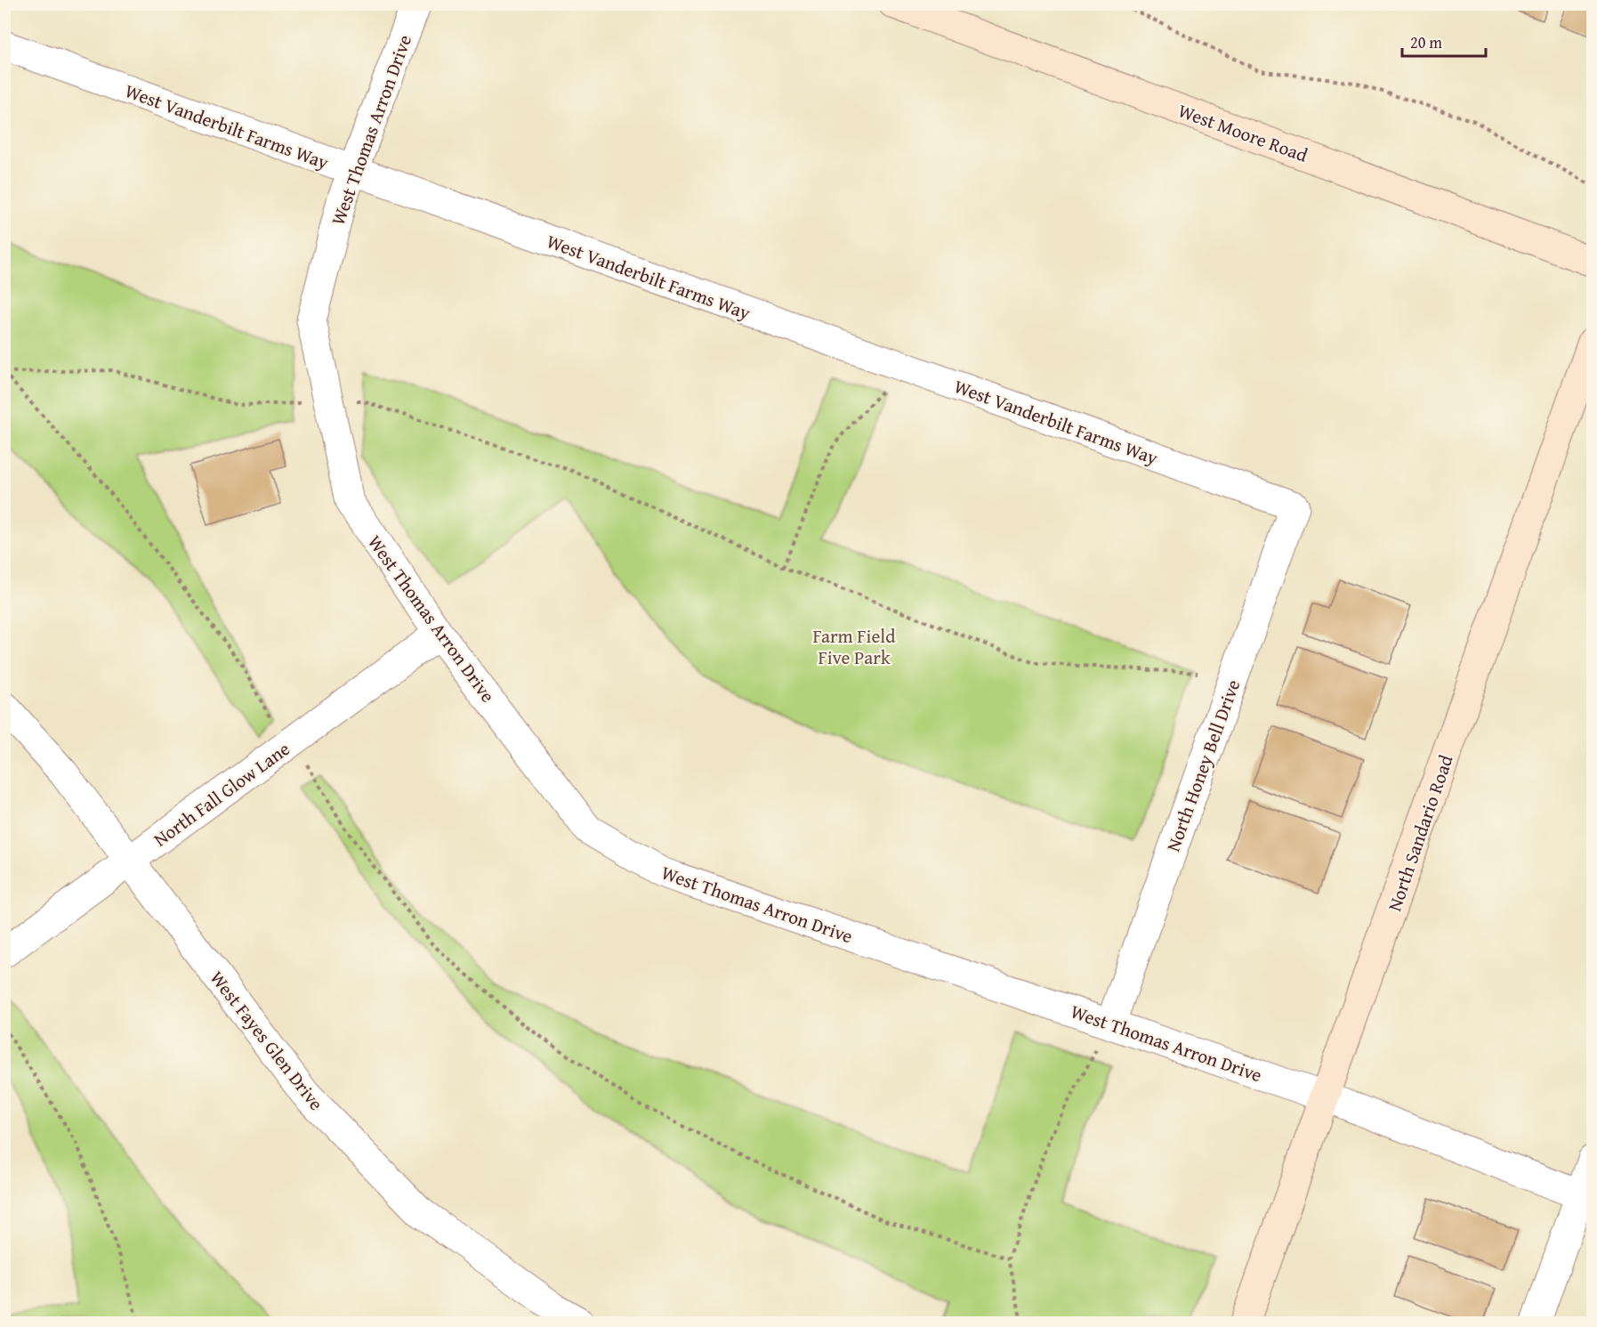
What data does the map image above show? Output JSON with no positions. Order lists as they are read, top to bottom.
{
  "streets": {
    "main road": ["West Moore Road", "North Sandario Road"],
    "street": [
      "West Vanderbilt Farms Way",
      "West Thomas Arron Drive",
      "North Honey Bell Drive",
      "North Fall Glow Lane",
      "West Fayes Glen Drive"
    ]
  },
  "crossings": [
    ["West Vanderbilt Farms Way", "West Thomas Arron Drive"],
    ["West Vanderbilt Farms Way", "North Honey Bell Drive"],
    ["West Thomas Arron Drive", "North Honey Bell Drive"],
    ["West Thomas Arron Drive", "North Fall Glow Lane"],
    ["West Thomas Arron Drive", "North Sandario Road"],
    ["North Fall Glow Lane", "West Fayes Glen Drive"]
  ],
  "parks": ["Farm Field Five Park"],
  "scale_bar": "20 m"
}
